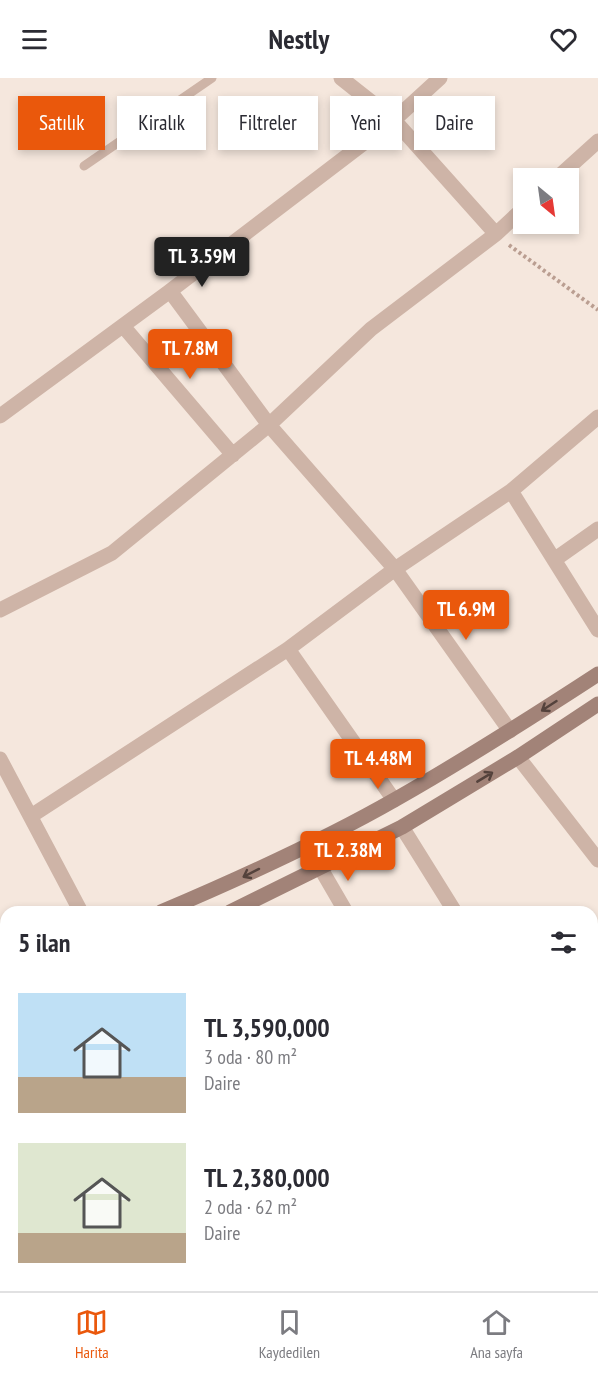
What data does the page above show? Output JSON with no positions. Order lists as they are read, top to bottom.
{
  "north": "bottom right",
  "page": {
    "header": "Nestly",
    "chip": [
      "Satılık",
      "Kiralık",
      "Filtreler",
      "Yeni",
      "Daire"
    ],
    "price": [
      "TL 3.59M",
      "TL 7.8M",
      "TL 6.9M",
      "TL 4.48M",
      "TL 2.38M"
    ],
    "heading": "5 ilan",
    "list": [
      {
        "name": "TL 3,590,000",
        "note": "3 oda · 80 m² · Daire"
      },
      {
        "name": "TL 2,380,000",
        "note": "2 oda · 62 m² · Daire"
      }
    ],
    "tabs": ["Harita", "Kaydedilen", "Ana sayfa"]
  }
}
